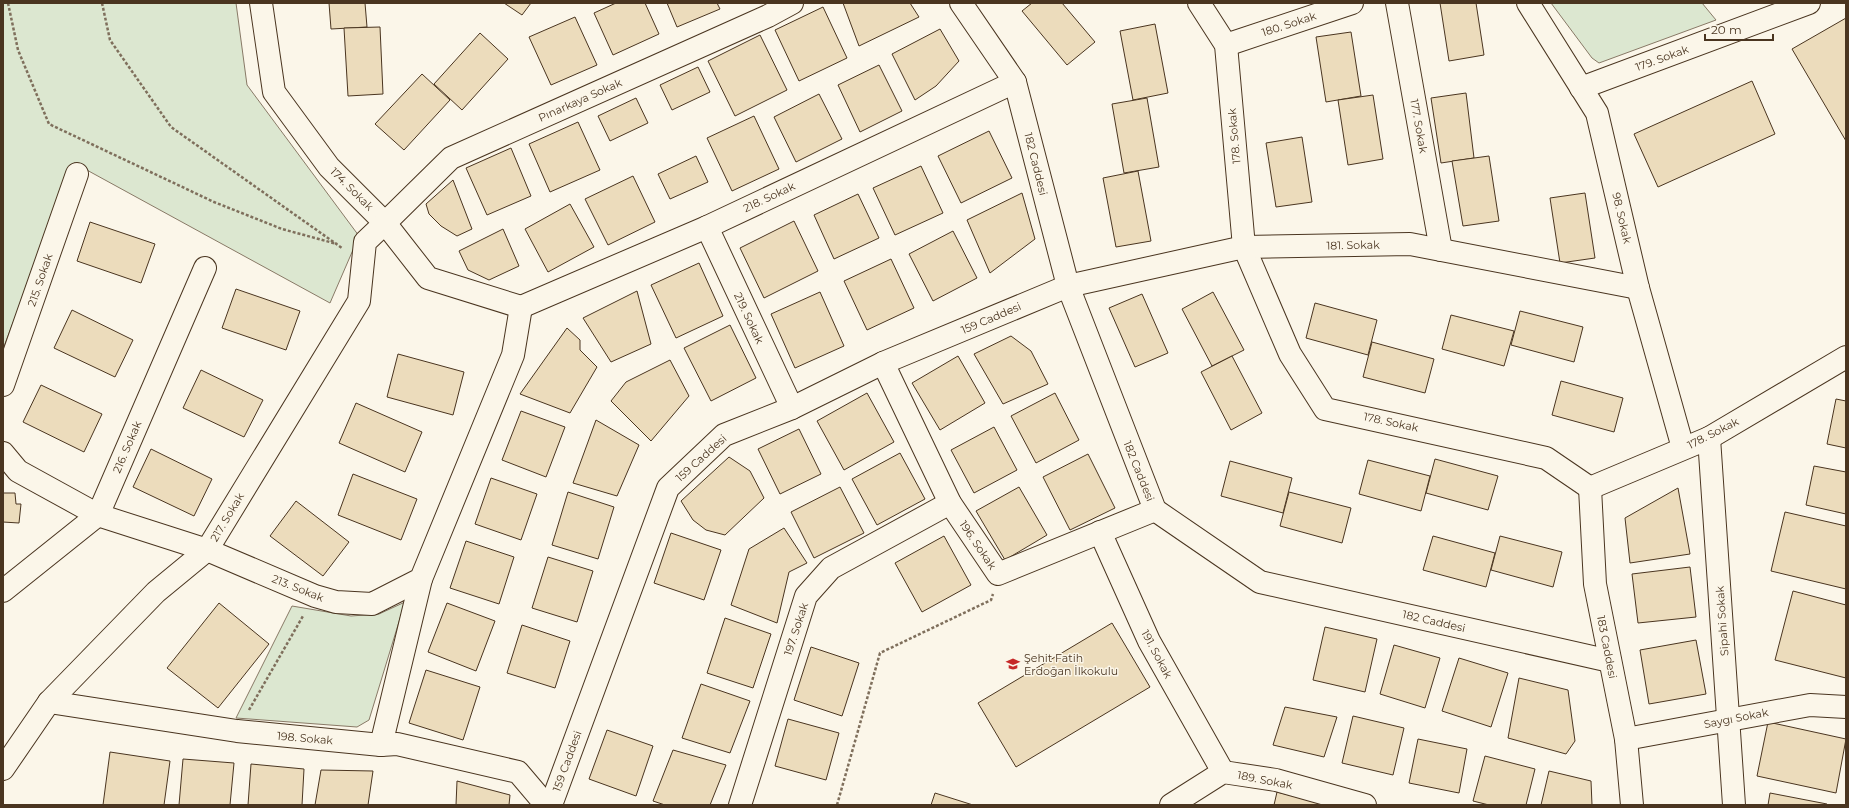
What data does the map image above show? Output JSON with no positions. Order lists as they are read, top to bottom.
{
  "streets": {
    "street": [
      "180. Sokak",
      "179. Sokak",
      "Pınarkaya Sokak",
      "177. Sokak",
      "178. Sokak",
      "182 Caddesi",
      "174. Sokak",
      "218. Sokak",
      "98. Sokak",
      "181. Sokak",
      "215. Sokak",
      "219. Sokak",
      "159 Caddesi",
      "216. Sokak",
      "217. Sokak",
      "196. Sokak",
      "213. Sokak",
      "Sipahi Sokak",
      "197. Sokak",
      "183 Caddesi",
      "191. Sokak",
      "Saygı Sokak",
      "198. Sokak",
      "189. Sokak"
    ]
  },
  "crossings": [
    ["180. Sokak", "178. Sokak"],
    ["179. Sokak", "98. Sokak"],
    ["Pınarkaya Sokak", "174. Sokak"],
    ["Pınarkaya Sokak", "217. Sokak"],
    ["177. Sokak", "181. Sokak"],
    ["178. Sokak", "98. Sokak"],
    ["178. Sokak", "181. Sokak"],
    ["178. Sokak", "Sipahi Sokak"],
    ["178. Sokak", "183 Caddesi"],
    ["182 Caddesi", "218. Sokak"],
    ["182 Caddesi", "181. Sokak"],
    ["182 Caddesi", "159 Caddesi"],
    ["182 Caddesi", "196. Sokak"],
    ["182 Caddesi", "183 Caddesi"],
    ["174. Sokak", "218. Sokak"],
    ["174. Sokak", "217. Sokak"],
    ["218. Sokak", "219. Sokak"],
    ["98. Sokak", "181. Sokak"],
    ["181. Sokak", "159 Caddesi"],
    ["219. Sokak", "159 Caddesi"],
    ["159 Caddesi", "196. Sokak"],
    ["216. Sokak", "213. Sokak"],
    ["217. Sokak", "213. Sokak"],
    ["217. Sokak", "198. Sokak"],
    ["196. Sokak", "197. Sokak"],
    ["196. Sokak", "191. Sokak"],
    ["Sipahi Sokak", "Saygı Sokak"],
    ["183 Caddesi", "Saygı Sokak"],
    ["191. Sokak", "189. Sokak"]
  ],
  "places": {
    "school or university": ["Şehit Fatih Erdoğan İlkokulu"]
  },
  "scale_bar": "20 m"
}
